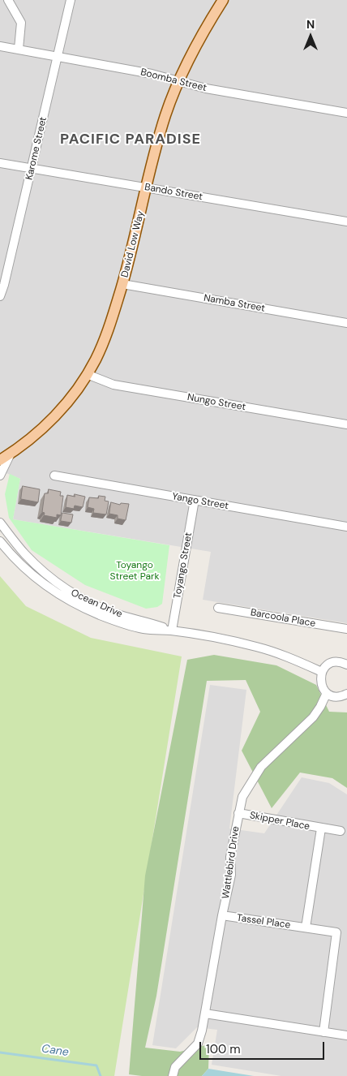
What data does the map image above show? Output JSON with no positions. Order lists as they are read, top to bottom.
{
  "streets": {
    "main road": ["David Low Way"],
    "street": [
      "Boomba Street",
      "Karome Street",
      "Bando Street",
      "Namba Street",
      "Nungo Street",
      "Yango Street",
      "Toyango Street",
      "Ocean Drive",
      "Barcoola Place",
      "Skipper Place",
      "Wattlebird Drive",
      "Tassel Place"
    ]
  },
  "crossings": [
    ["Boomba Street", "Karome Street"],
    ["Boomba Street", "David Low Way"],
    ["Karome Street", "Bando Street"],
    ["Bando Street", "David Low Way"],
    ["David Low Way", "Namba Street"],
    ["David Low Way", "Nungo Street"],
    ["Yango Street", "Toyango Street"],
    ["Toyango Street", "Ocean Drive"],
    ["Skipper Place", "Wattlebird Drive"],
    ["Skipper Place", "Tassel Place"],
    ["Wattlebird Drive", "Tassel Place"]
  ],
  "districts": ["PACIFIC PARADISE"],
  "water": ["Cane"],
  "parks": ["Toyango Street Park"],
  "scale_bar": "100 m",
  "north": "top"
}
